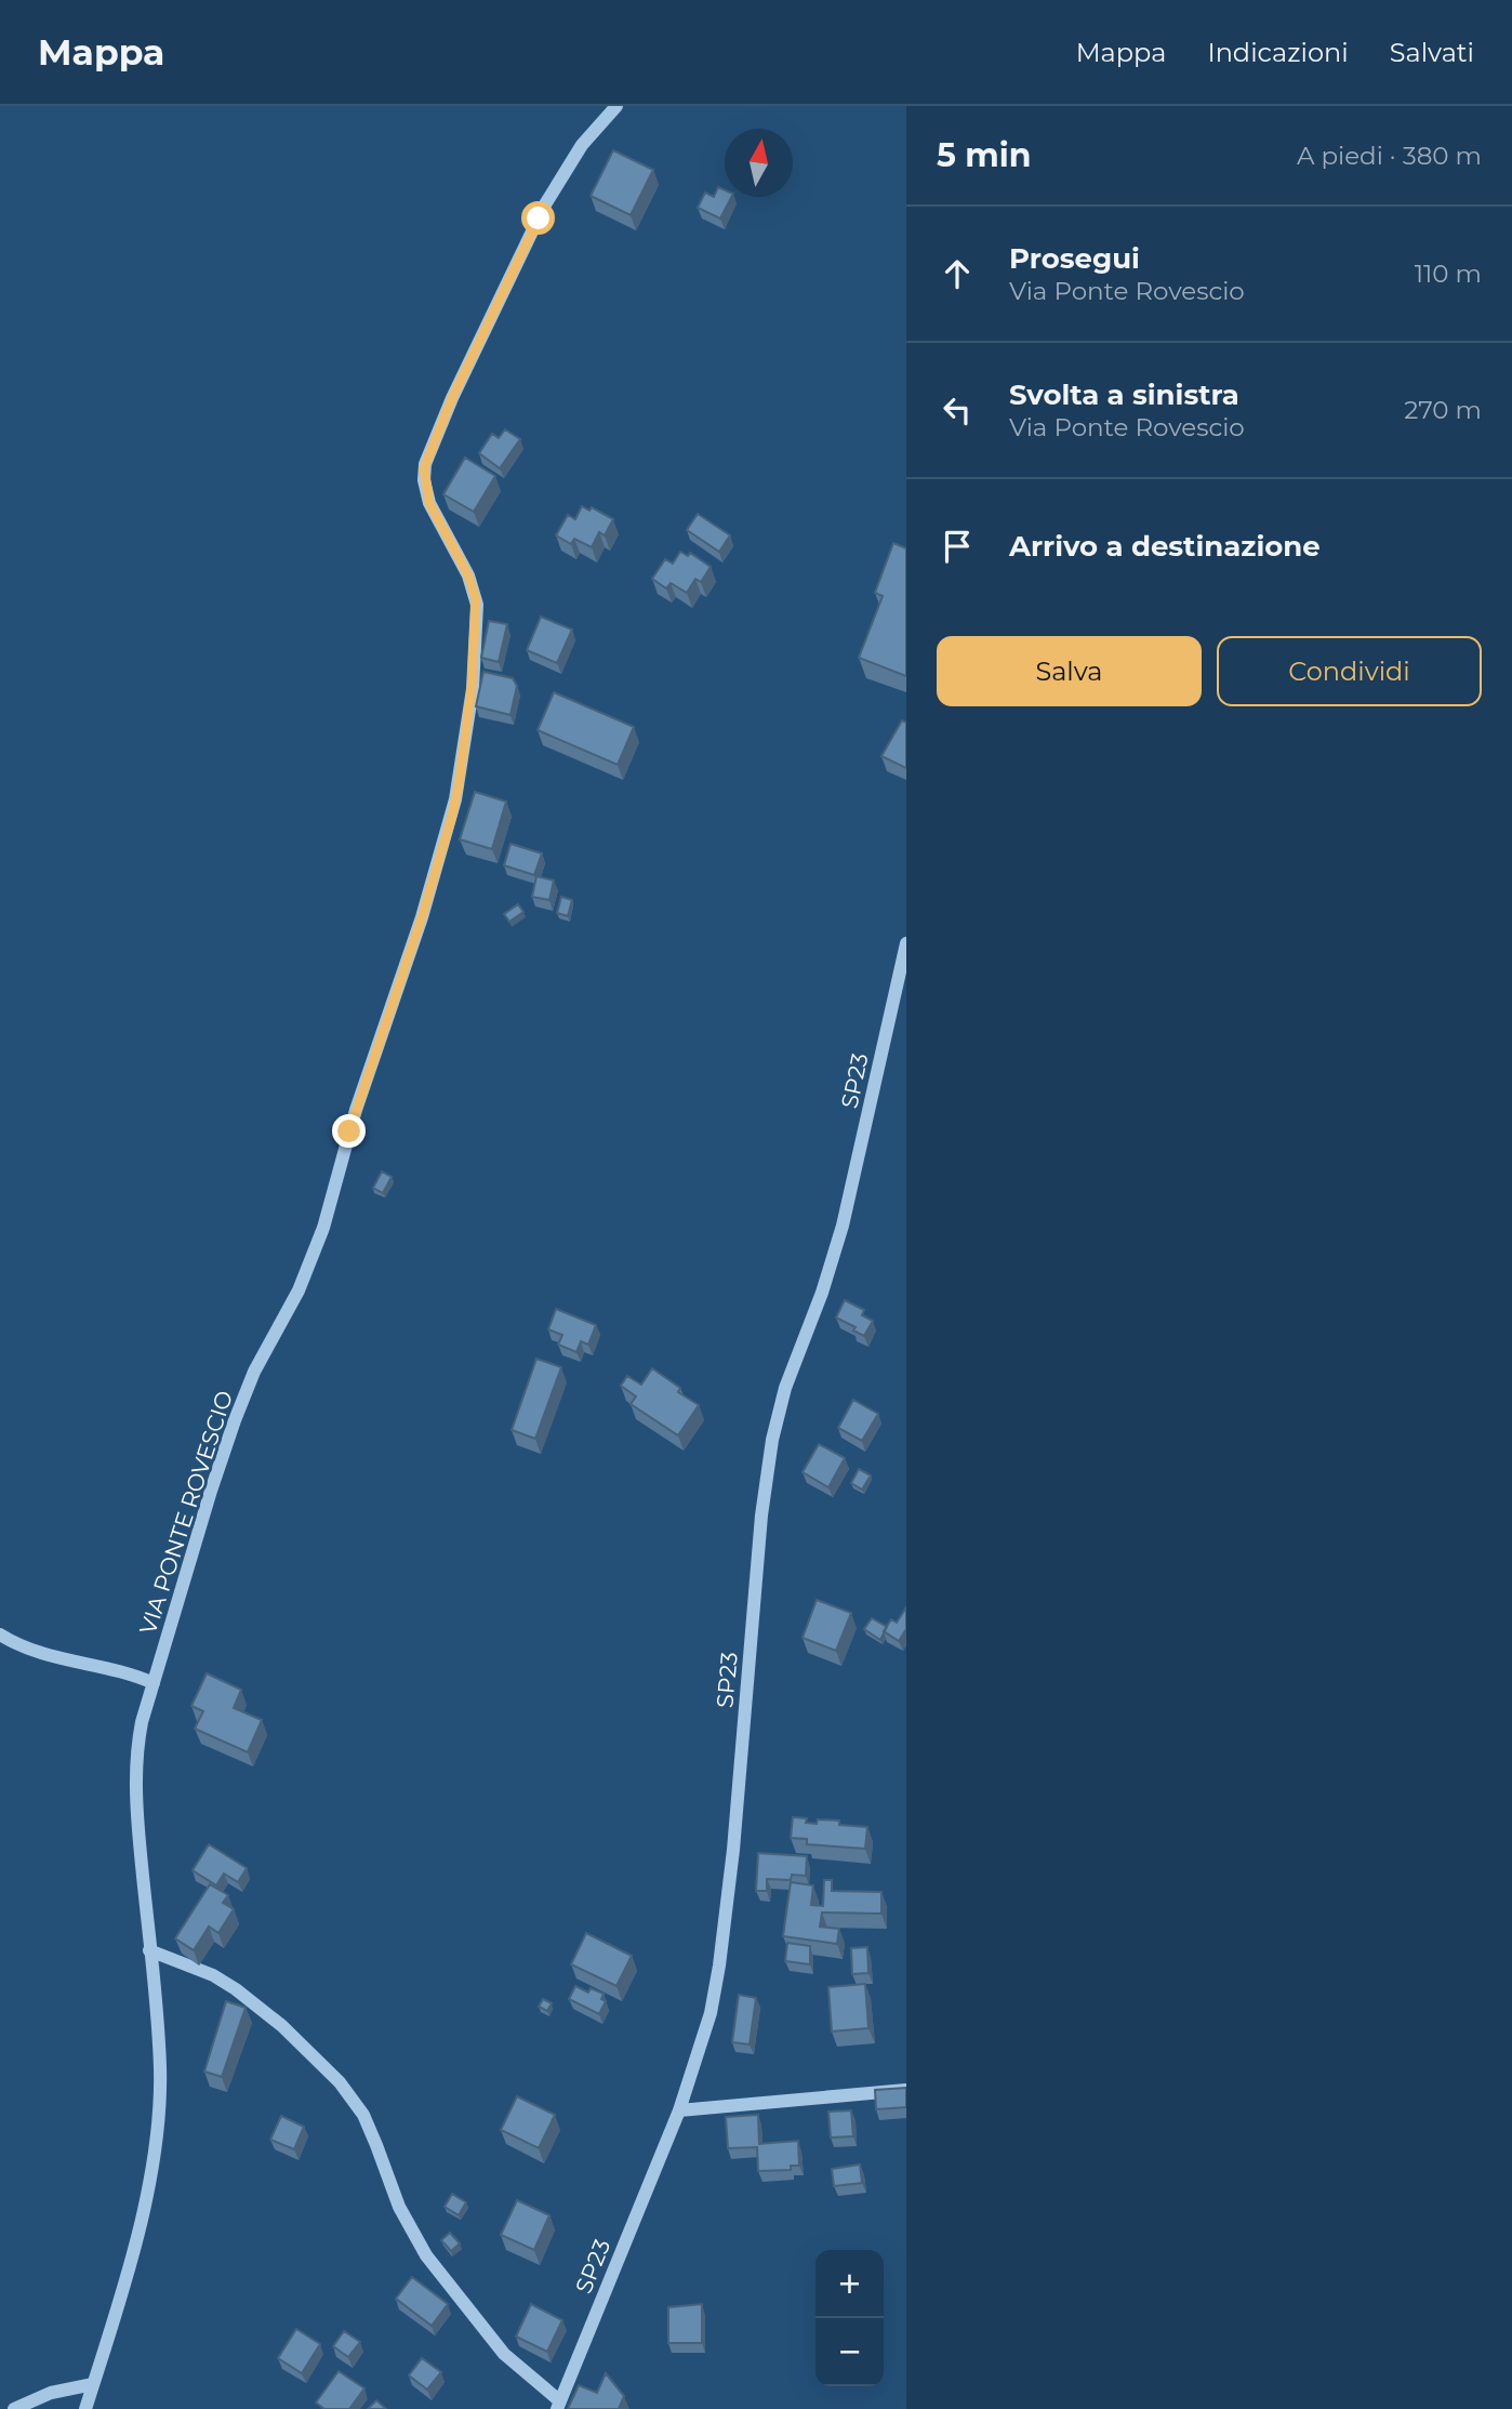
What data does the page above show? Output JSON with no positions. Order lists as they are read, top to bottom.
{
  "streets": {
    "street": ["SP23", "VIA PONTE ROVESCIO"]
  },
  "north": "top",
  "page": {
    "header": "Mappa",
    "nav": ["Mappa", "Indicazioni", "Salvati"],
    "heading": ["5 min", "A piedi · 380 m"],
    "list": [
      ["Prosegui", "Via Ponte Rovescio", "110 m"],
      ["Svolta a sinistra", "Via Ponte Rovescio", "270 m"],
      "Arrivo a destinazione"
    ],
    "buttons": ["Salva", "Condividi"],
    "map_buttons": ["+", "−"]
  }
}
